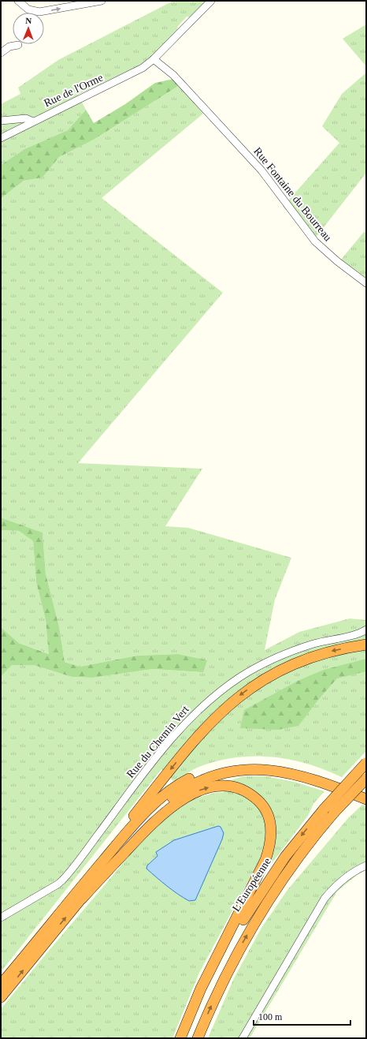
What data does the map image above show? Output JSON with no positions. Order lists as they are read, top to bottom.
{
  "streets": {
    "highway": ["L'Européenne"],
    "street": ["Rue de l'Orme", "Rue Fontaine du Bourreau", "Rue du Chemin Vert"]
  },
  "crossings": [
    ["Rue de l'Orme", "Rue Fontaine du Bourreau"]
  ],
  "scale_bar": "100 m",
  "north": "top"
}
